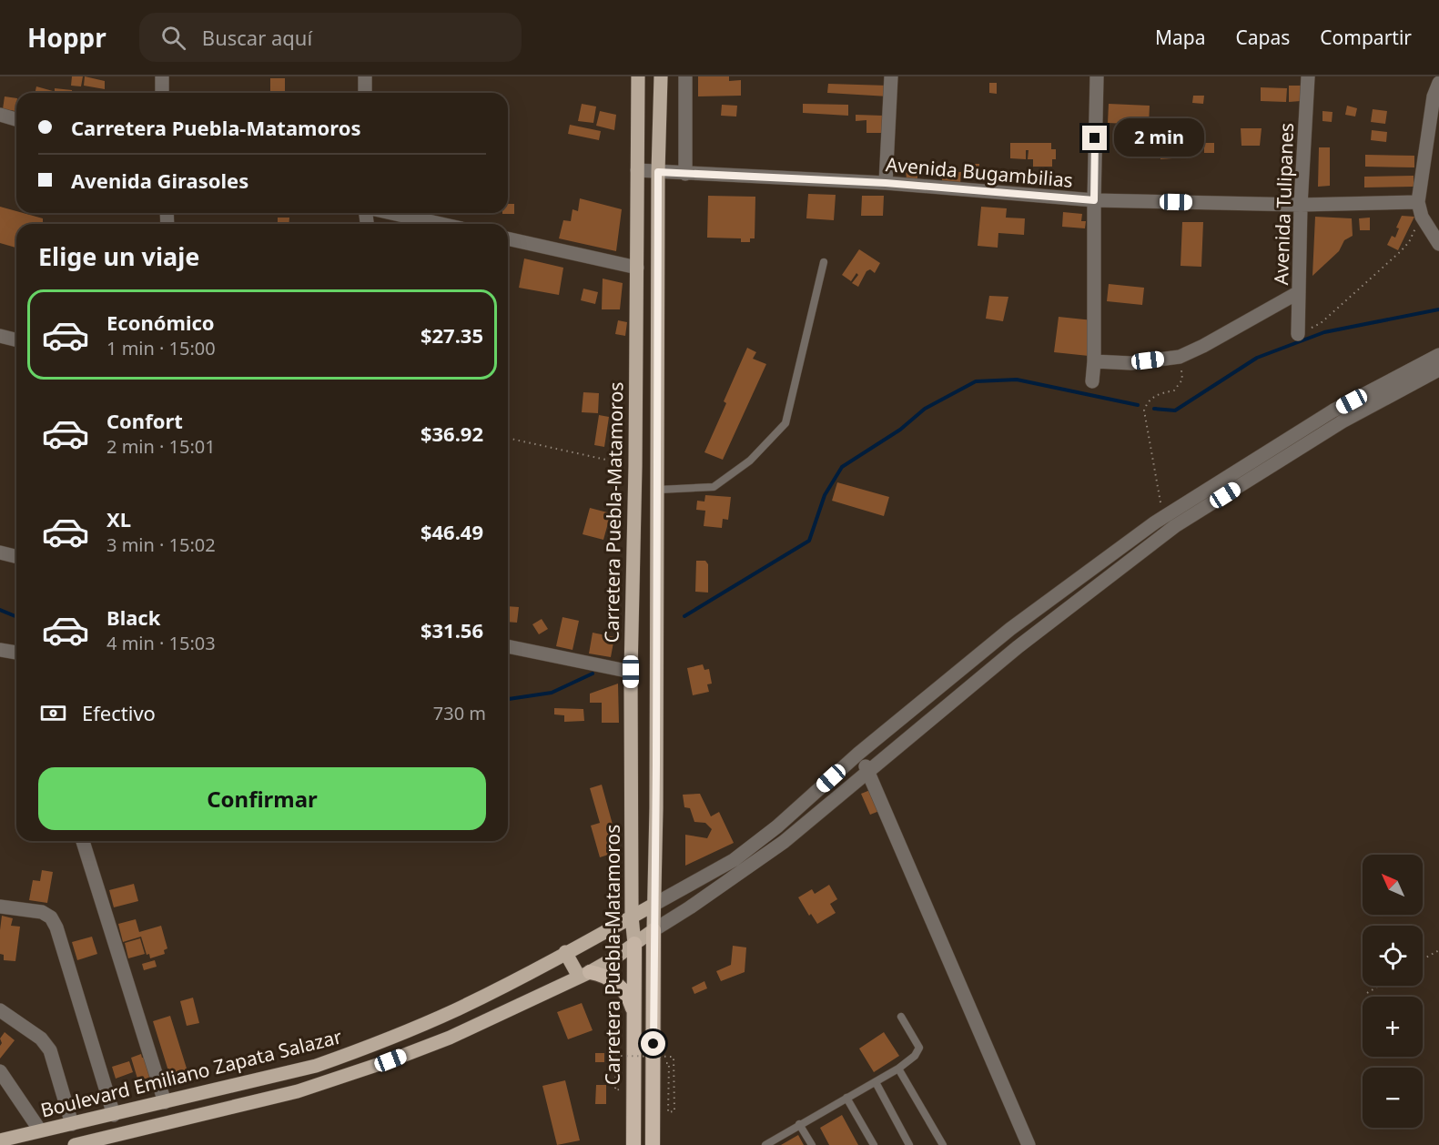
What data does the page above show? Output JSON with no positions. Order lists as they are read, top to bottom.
{
  "streets": {
    "highway": ["Carretera Puebla-Matamoros"],
    "main road": ["Boulevard Emiliano Zapata Salazar"],
    "street": ["Avenida Bugambilias", "Avenida Tulipanes"]
  },
  "crossings": [
    ["Avenida Bugambilias", "Avenida Tulipanes"],
    ["Avenida Bugambilias", "Carretera Puebla-Matamoros"],
    ["Carretera Puebla-Matamoros", "Boulevard Emiliano Zapata Salazar"]
  ],
  "north": "top left",
  "page": {
    "header": "Hoppr",
    "search": "Buscar aquí",
    "nav": ["Mapa", "Capas", "Compartir"],
    "banner": ["Carretera Puebla-Matamoros", "Avenida Girasoles"],
    "bubble": "2 min",
    "heading": "Elige un viaje",
    "list": [
      {
        "name": "Económico",
        "note": "1 min · 15:00",
        "value": "$27.35"
      },
      {
        "name": "Confort",
        "note": "2 min · 15:01",
        "value": "$36.92"
      },
      {
        "name": "XL",
        "note": "3 min · 15:02",
        "value": "$46.49"
      },
      {
        "name": "Black",
        "note": "4 min · 15:03",
        "value": "$31.56"
      }
    ],
    "pay": ["Efectivo", "730 m"],
    "buttons": "Confirmar",
    "map_buttons": ["+", "−"]
  }
}
